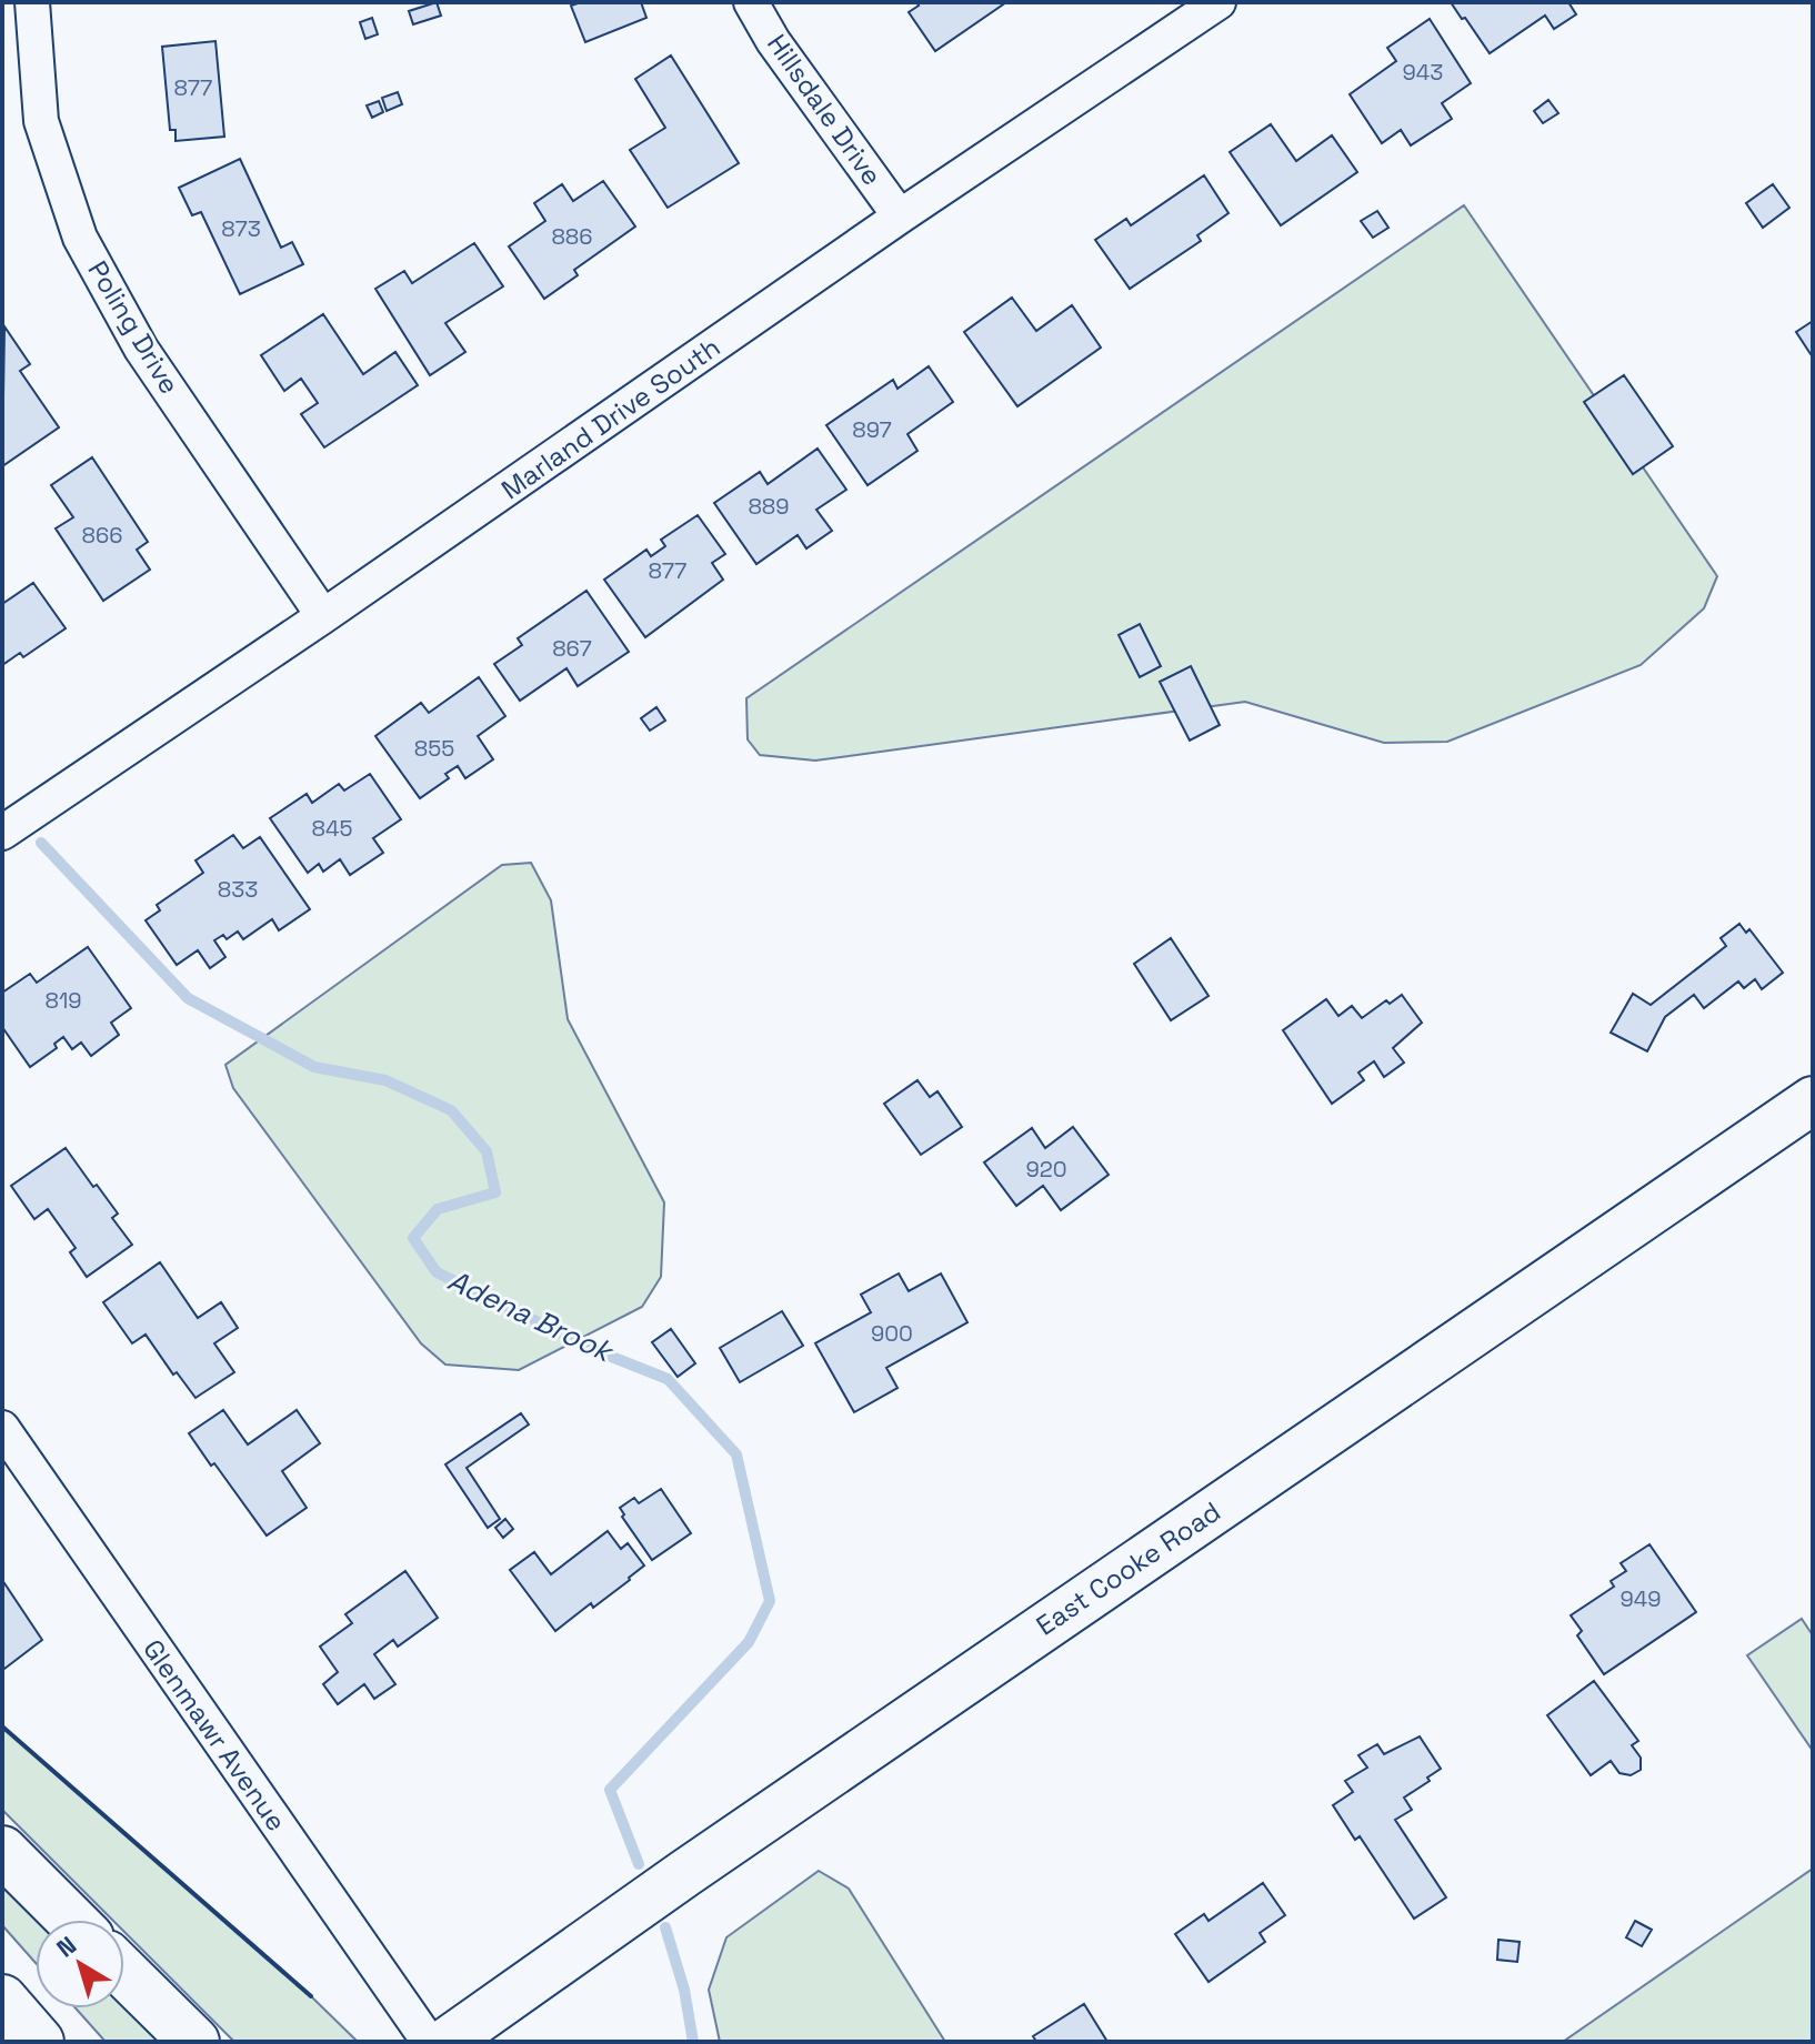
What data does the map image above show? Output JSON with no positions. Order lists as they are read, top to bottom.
{
  "streets": {
    "main road": ["East Cooke Road"],
    "street": [
      "Hillsdale Drive",
      "Poling Drive",
      "Marland Drive South",
      "Glenmawr Avenue"
    ]
  },
  "crossings": [
    ["Hillsdale Drive", "Marland Drive South"],
    ["Poling Drive", "Marland Drive South"]
  ],
  "water": ["Adena Brook"],
  "house_numbers": [
    "943",
    "877",
    "873",
    "886",
    "897",
    "889",
    "866",
    "877",
    "867",
    "855",
    "845",
    "833",
    "819",
    "920",
    "900",
    "949"
  ],
  "north": "top left"
}
